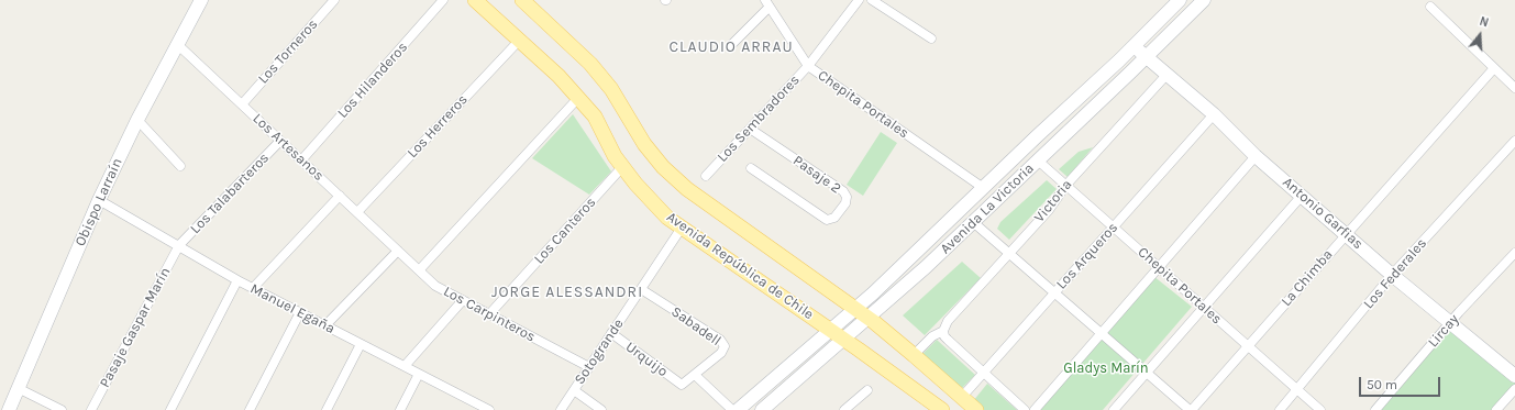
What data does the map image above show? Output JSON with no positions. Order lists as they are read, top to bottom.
{
  "streets": {
    "main road": [
      "Obispo Larraín",
      "Avenida La Victoria",
      "Antonio Garfias",
      "Avenida República de Chile"
    ],
    "street": [
      "Los Torneros",
      "Los Hilanderos",
      "Chepita Portales",
      "Los Sembradores",
      "Los Herreros",
      "Los Artesanos",
      "Pasaje 2",
      "Los Talabarteros",
      "Victoria",
      "Los Canteros",
      "Los Arqueros",
      "Los Federales",
      "La Chimba",
      "Manuel Egaña",
      "Los Carpinteros",
      "Sabadell",
      "Pasaje Gaspar Marín",
      "Lircay",
      "Sotogrande",
      "Urquijo"
    ]
  },
  "crossings": [
    ["Los Torneros", "Los Artesanos"],
    ["Los Hilanderos", "Los Artesanos"],
    ["Chepita Portales", "Los Sembradores"],
    ["Chepita Portales", "Victoria"],
    ["Chepita Portales", "Avenida La Victoria"],
    ["Chepita Portales", "Los Arqueros"],
    ["Chepita Portales", "Los Federales"],
    ["Chepita Portales", "La Chimba"],
    ["Los Sembradores", "Pasaje 2"],
    ["Los Herreros", "Los Artesanos"],
    ["Los Herreros", "Avenida República de Chile"],
    ["Los Artesanos", "Los Talabarteros"],
    ["Los Artesanos", "Obispo Larraín"],
    ["Los Artesanos", "Los Carpinteros"],
    ["Los Talabarteros", "Manuel Egaña"],
    ["Los Talabarteros", "Pasaje Gaspar Marín"],
    ["Victoria", "Antonio Garfias"],
    ["Obispo Larraín", "Manuel Egaña"],
    ["Avenida La Victoria", "Antonio Garfias"],
    ["Avenida La Victoria", "Avenida República de Chile"],
    ["Antonio Garfias", "Los Arqueros"],
    ["Antonio Garfias", "Los Federales"],
    ["Antonio Garfias", "La Chimba"],
    ["Antonio Garfias", "Lircay"],
    ["Los Canteros", "Avenida República de Chile"],
    ["Los Canteros", "Los Carpinteros"],
    ["Avenida República de Chile", "Sotogrande"],
    ["Manuel Egaña", "Pasaje Gaspar Marín"],
    ["Los Carpinteros", "Sotogrande"],
    ["Sabadell", "Sotogrande"],
    ["Sabadell", "Urquijo"],
    ["Sotogrande", "Urquijo"]
  ],
  "districts": ["CLAUDIO ARRAU", "JORGE ALESSANDRI"],
  "parks": ["Gladys Marín"],
  "scale_bar": "50 m",
  "north": "top"
}
